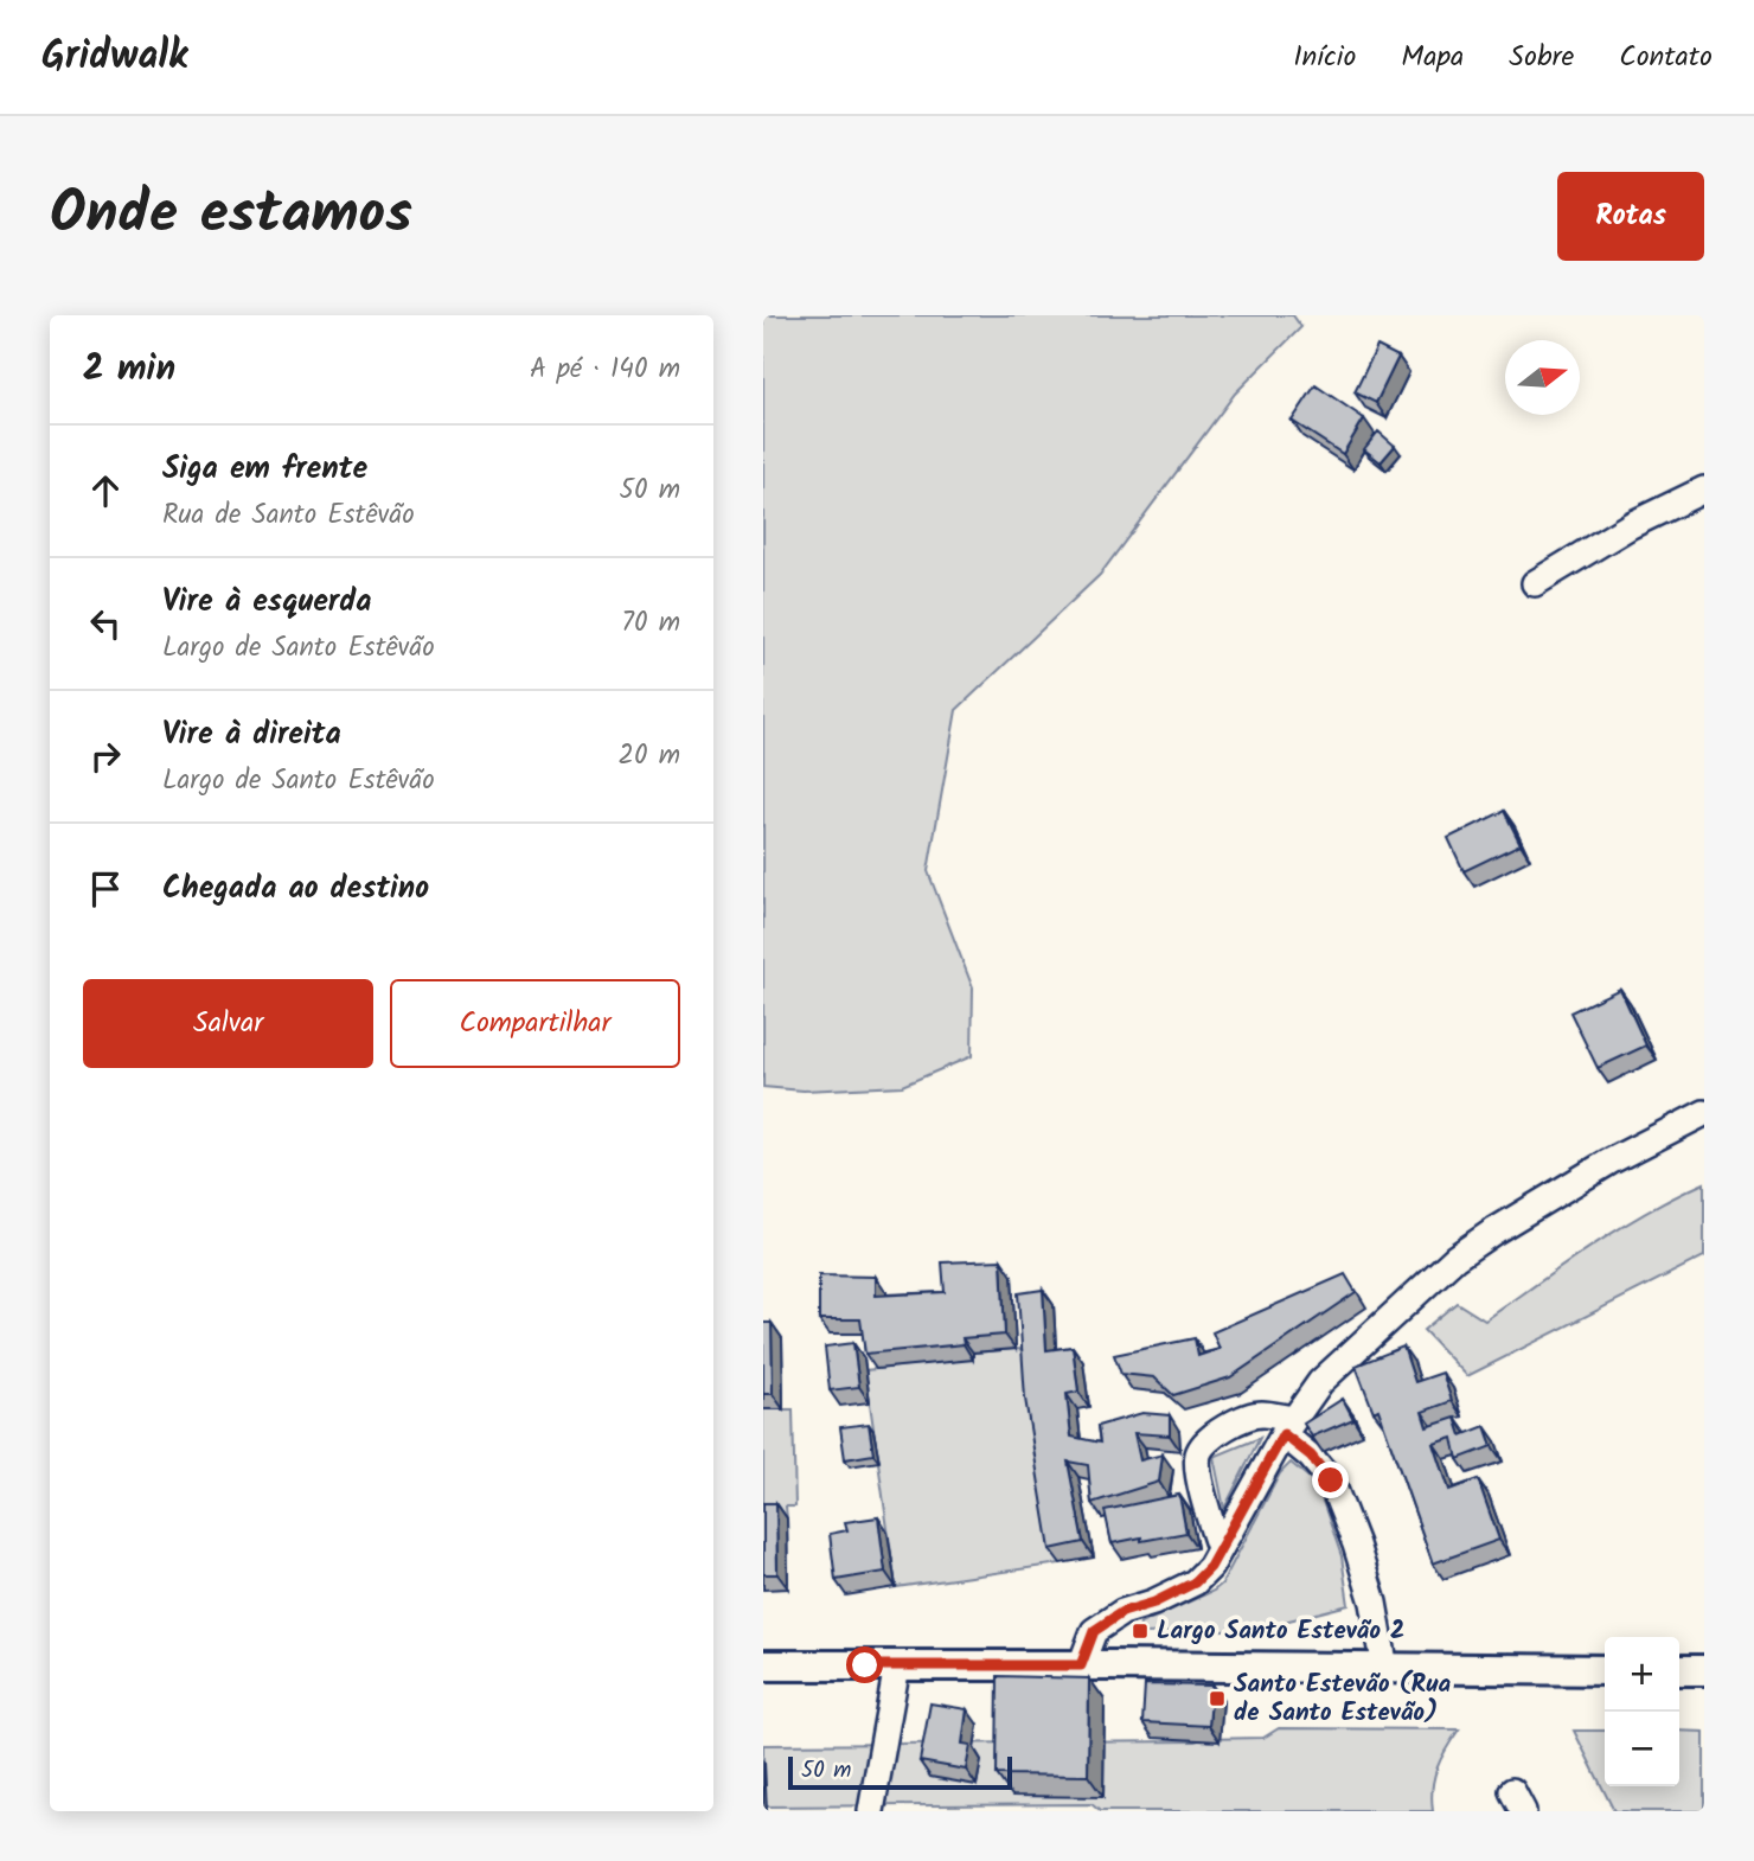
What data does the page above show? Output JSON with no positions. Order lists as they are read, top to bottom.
{
  "places": {
    "transit": ["Largo Santo Estevão 2", "Santo Estevão (Rua de Santo Estevão)"]
  },
  "scale_bar": "50 m",
  "north": "right",
  "page": {
    "header": "Gridwalk",
    "nav": [
      "Início",
      "Mapa",
      "Sobre",
      "Contato"
    ],
    "title": "Onde estamos",
    "buttons": [
      "Rotas",
      ["Salvar", "Compartilhar"]
    ],
    "heading": ["2 min", "A pé · 140 m"],
    "list": [
      ["Siga em frente", "Rua de Santo Estêvão", "50 m"],
      ["Vire à esquerda", "Largo de Santo Estêvão", "70 m"],
      ["Vire à direita", "Largo de Santo Estêvão", "20 m"],
      "Chegada ao destino"
    ],
    "map_buttons": ["+", "−"],
    "scale": "50 m"
  }
}
